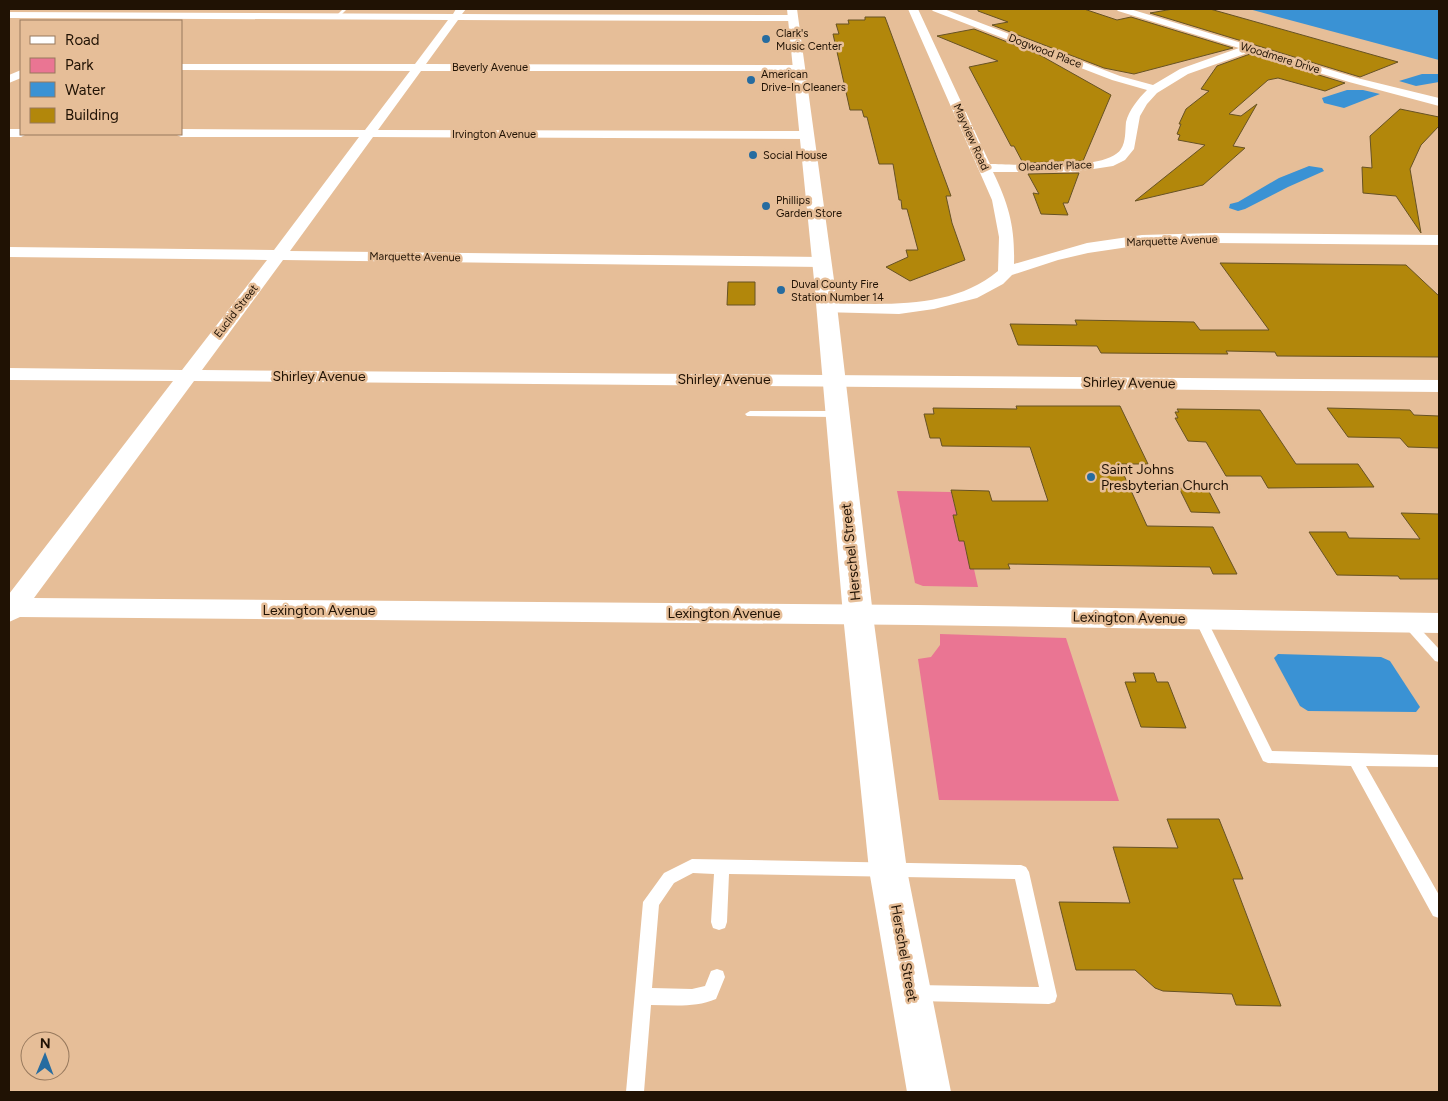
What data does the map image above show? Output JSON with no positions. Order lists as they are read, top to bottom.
{
  "streets": {
    "main road": ["Herschel Street"],
    "street": [
      "Dogwood Place",
      "Woodmere Drive",
      "Beverly Avenue",
      "Irvington Avenue",
      "Mayview Road",
      "Oleander Place",
      "Marquette Avenue",
      "Euclid Street",
      "Shirley Avenue",
      "Lexington Avenue"
    ]
  },
  "crossings": [
    ["Dogwood Place", "Oleander Place"],
    ["Woodmere Drive", "Oleander Place"],
    ["Beverly Avenue", "Euclid Street"],
    ["Beverly Avenue", "Herschel Street"],
    ["Irvington Avenue", "Euclid Street"],
    ["Irvington Avenue", "Herschel Street"],
    ["Mayview Road", "Oleander Place"],
    ["Mayview Road", "Marquette Avenue"],
    ["Marquette Avenue", "Euclid Street"],
    ["Marquette Avenue", "Herschel Street"],
    ["Euclid Street", "Shirley Avenue"],
    ["Euclid Street", "Lexington Avenue"],
    ["Shirley Avenue", "Herschel Street"],
    ["Herschel Street", "Lexington Avenue"]
  ],
  "places": [
    "Clark's Music Center",
    "American Drive-In Cleaners",
    "Social House",
    "Phillips Garden Store",
    "Duval County Fire Station Number 14",
    "Saint Johns Presbyterian Church"
  ],
  "legend": [
    "Road",
    "Park",
    "Water",
    "Building"
  ],
  "north": "top"
}
